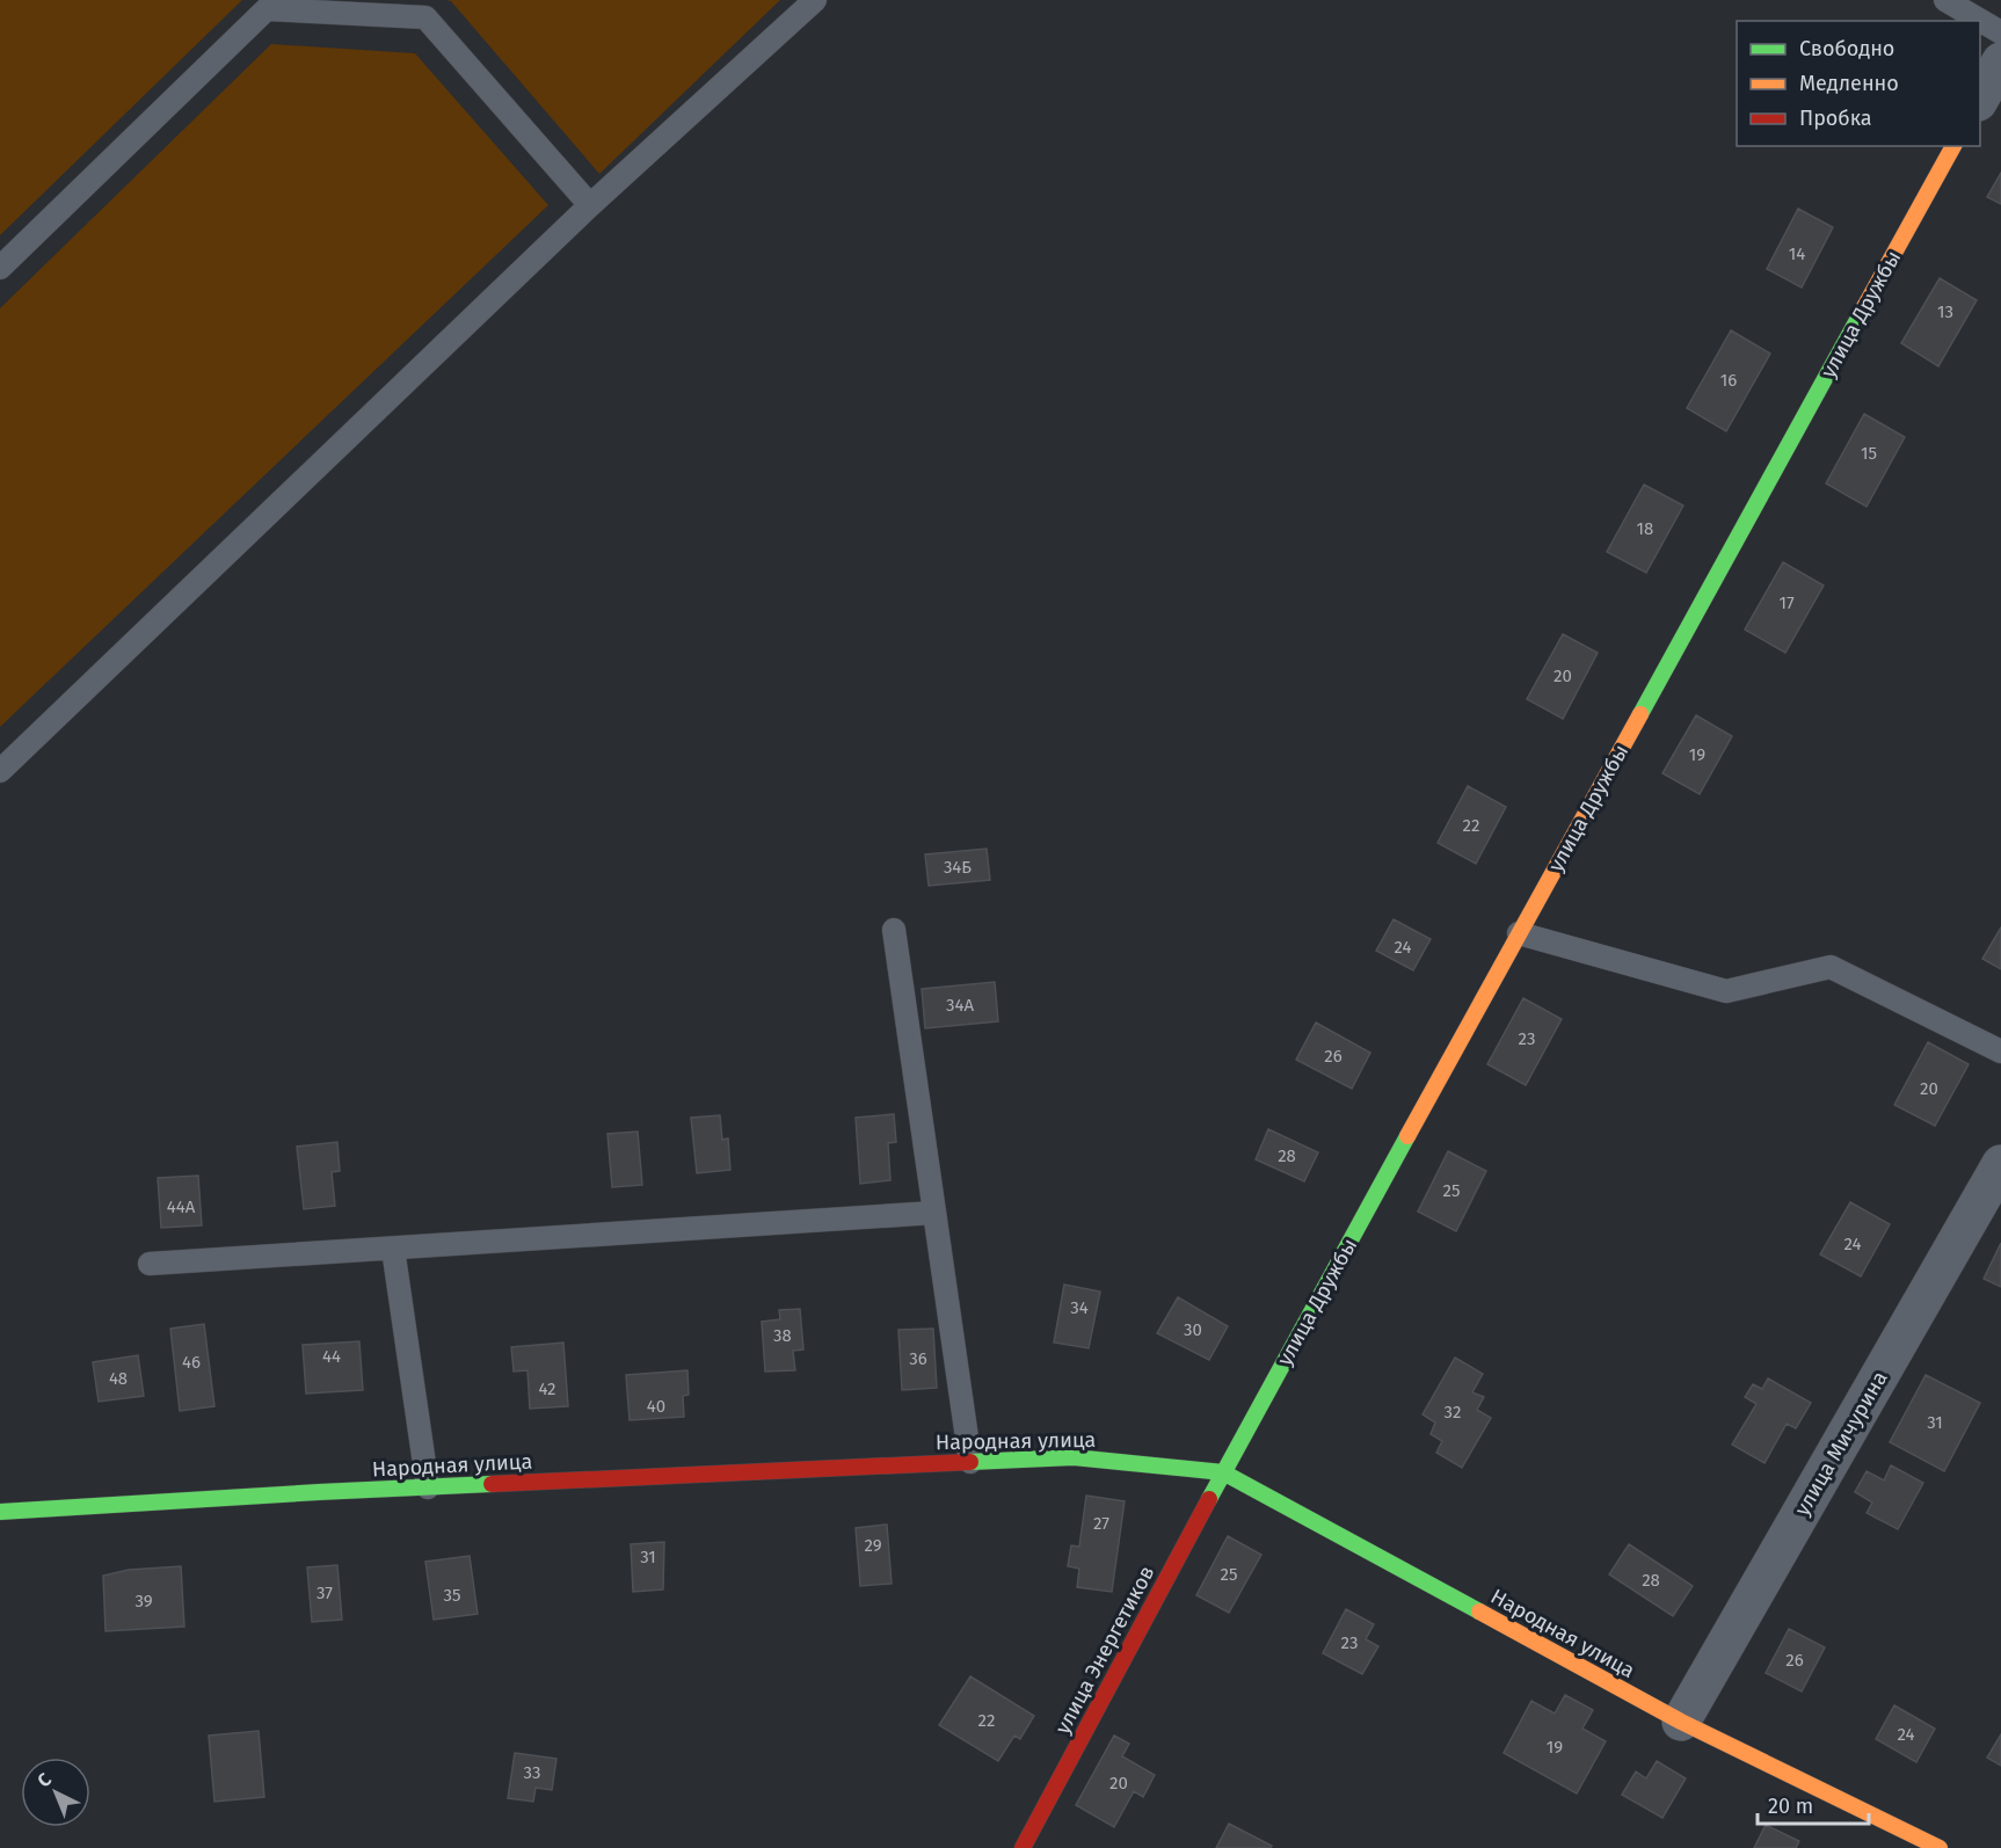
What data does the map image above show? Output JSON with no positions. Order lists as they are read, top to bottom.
{
  "streets": {
    "street": [
      "улица Дружбы",
      "Народная улица",
      "улица Мичурина",
      "улица Энергетиков"
    ]
  },
  "crossings": [
    ["улица Дружбы", "Народная улица"],
    ["улица Дружбы", "улица Энергетиков"],
    ["Народная улица", "улица Мичурина"],
    ["Народная улица", "улица Энергетиков"]
  ],
  "house_numbers": [
    "14",
    "13",
    "16",
    "15",
    "18",
    "17",
    "20",
    "19",
    "22",
    "34Б",
    "24",
    "34А",
    "23",
    "26",
    "20",
    "28",
    "25",
    "44А",
    "24",
    "34",
    "30",
    "38",
    "44",
    "36",
    "46",
    "48",
    "42",
    "40",
    "32",
    "31",
    "27",
    "29",
    "31",
    "25",
    "28",
    "37",
    "35",
    "39",
    "23",
    "26",
    "22",
    "24",
    "19",
    "33",
    "20"
  ],
  "legend": ["Свободно", "Медленно", "Пробка"],
  "scale_bar": "20 m",
  "north": "top left"
}
